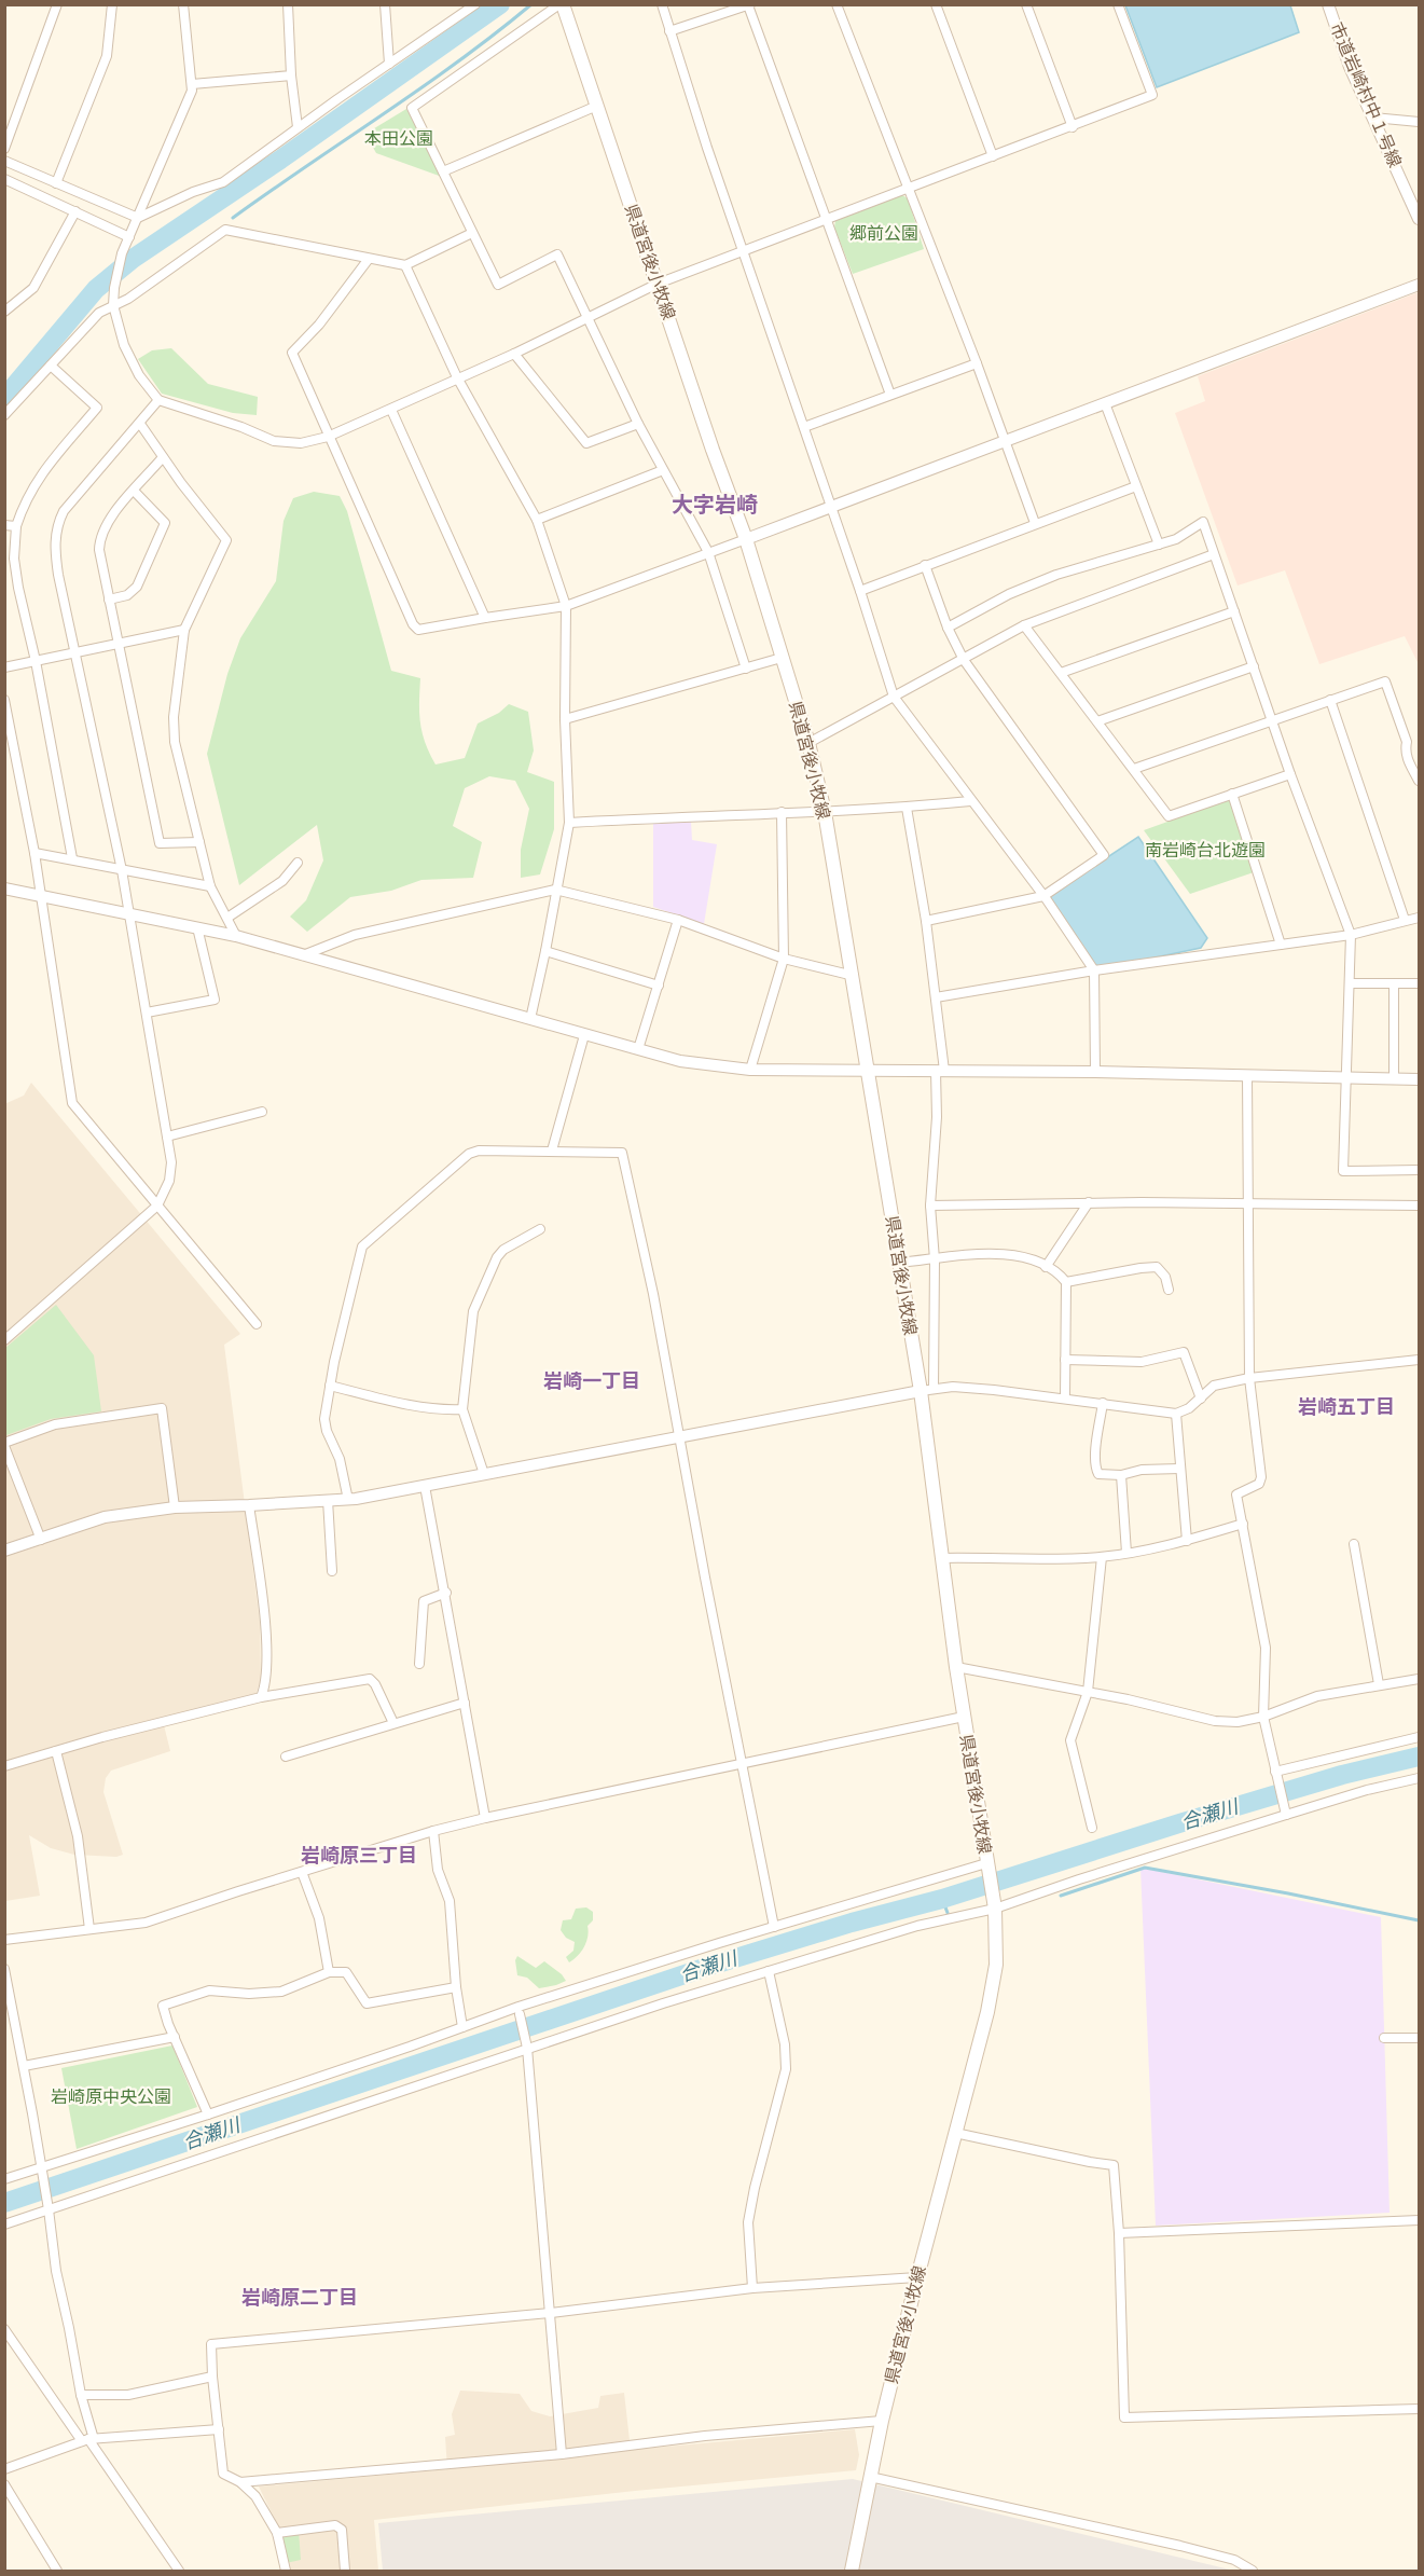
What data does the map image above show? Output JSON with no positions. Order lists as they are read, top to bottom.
{
  "streets": {
    "main road": ["県道宮後小牧線"],
    "street": ["市道岩崎村中１号線"]
  },
  "districts": [
    "大字岩崎",
    "岩崎一丁目",
    "岩崎五丁目",
    "岩崎原三丁目",
    "岩崎原二丁目"
  ],
  "water": ["合瀬川"],
  "parks": [
    "本田公園",
    "郷前公園",
    "南岩崎台北遊園",
    "岩崎原中央公園"
  ]
}
